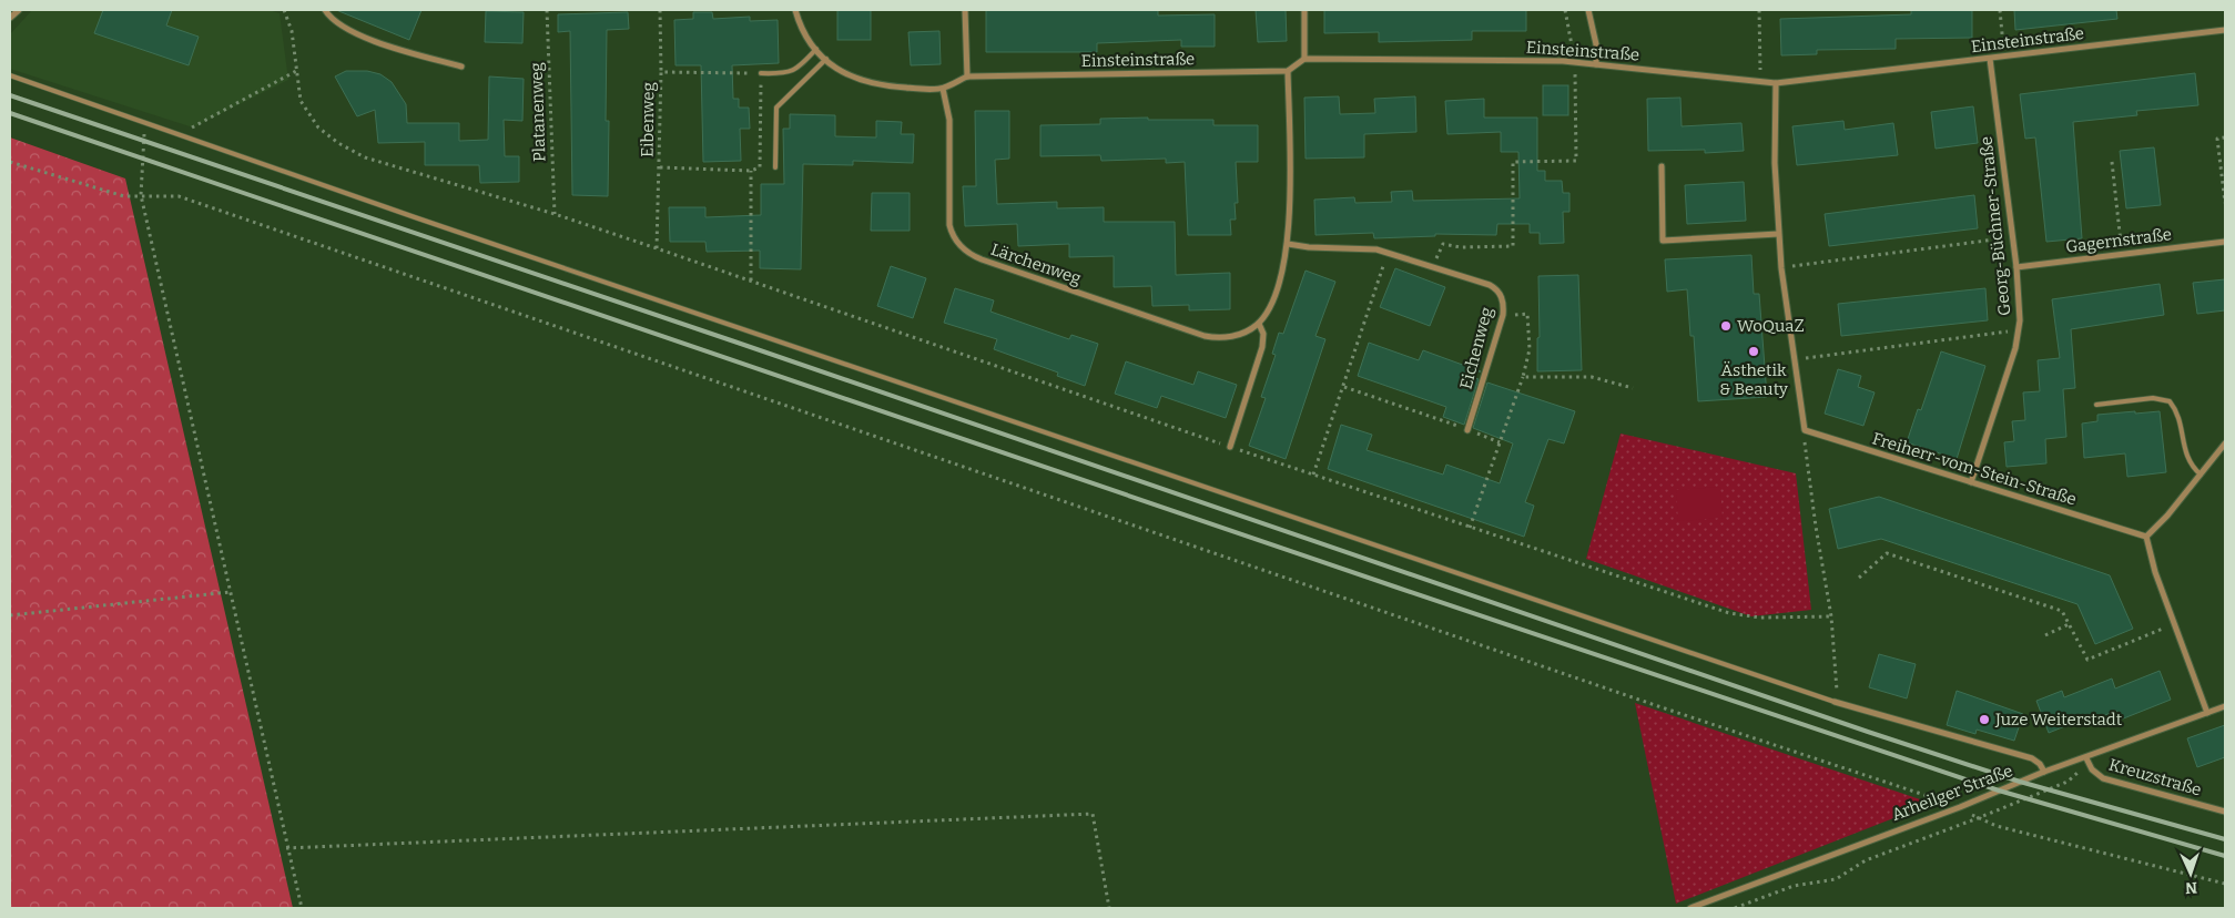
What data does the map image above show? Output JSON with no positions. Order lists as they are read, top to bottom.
{
  "streets": {
    "street": [
      "Einsteinstraße",
      "Georg-Büchner-Straße",
      "Gagernstraße",
      "Lärchenweg",
      "Eichenweg",
      "Freiherr-vom-Stein-Straße",
      "Kreuzstraße",
      "Arheilger Straße"
    ],
    "path": ["Platanenweg", "Eibenweg"]
  },
  "crossings": [
    ["Einsteinstraße", "Georg-Büchner-Straße"],
    ["Einsteinstraße", "Lärchenweg"],
    ["Georg-Büchner-Straße", "Gagernstraße"],
    ["Georg-Büchner-Straße", "Freiherr-vom-Stein-Straße"],
    ["Kreuzstraße", "Arheilger Straße"]
  ],
  "places": ["WoQuaZ", "Ästhetik & Beauty", "Juze Weiterstadt"],
  "north": "bottom"
}
